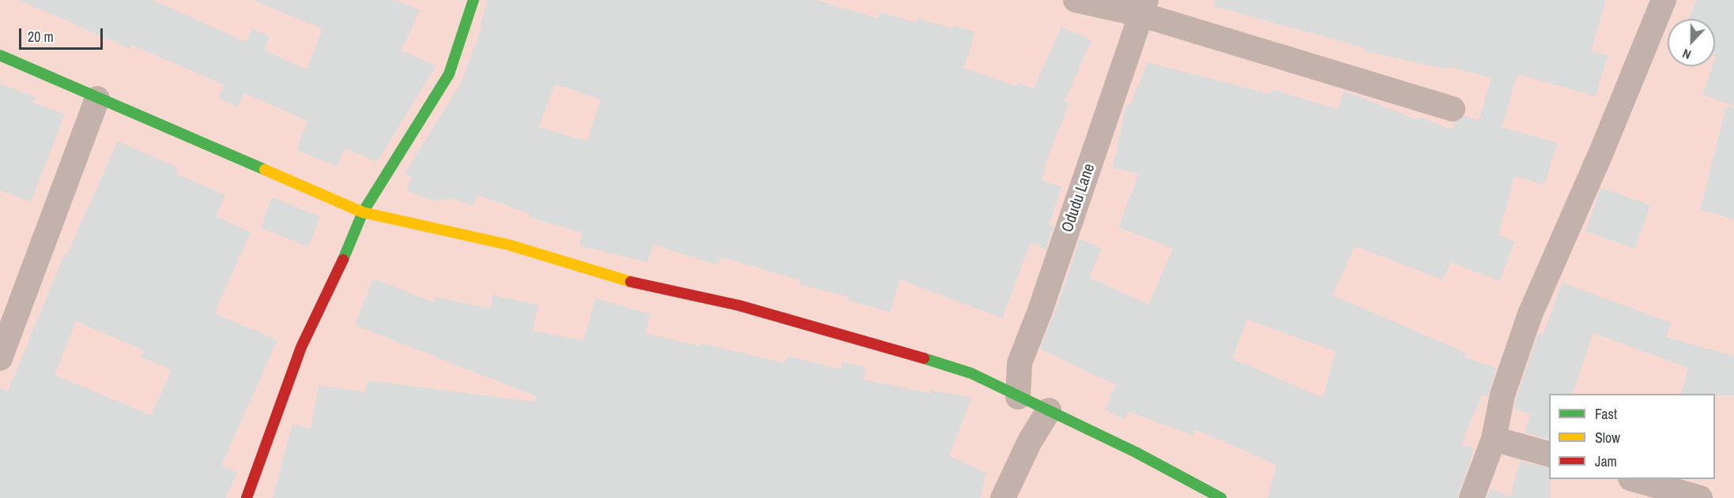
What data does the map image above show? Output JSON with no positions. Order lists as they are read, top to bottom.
{
  "streets": {
    "street": ["Odudu Lane"]
  },
  "legend": ["Fast", "Slow", "Jam"],
  "scale_bar": "20 m",
  "north": "bottom"
}
